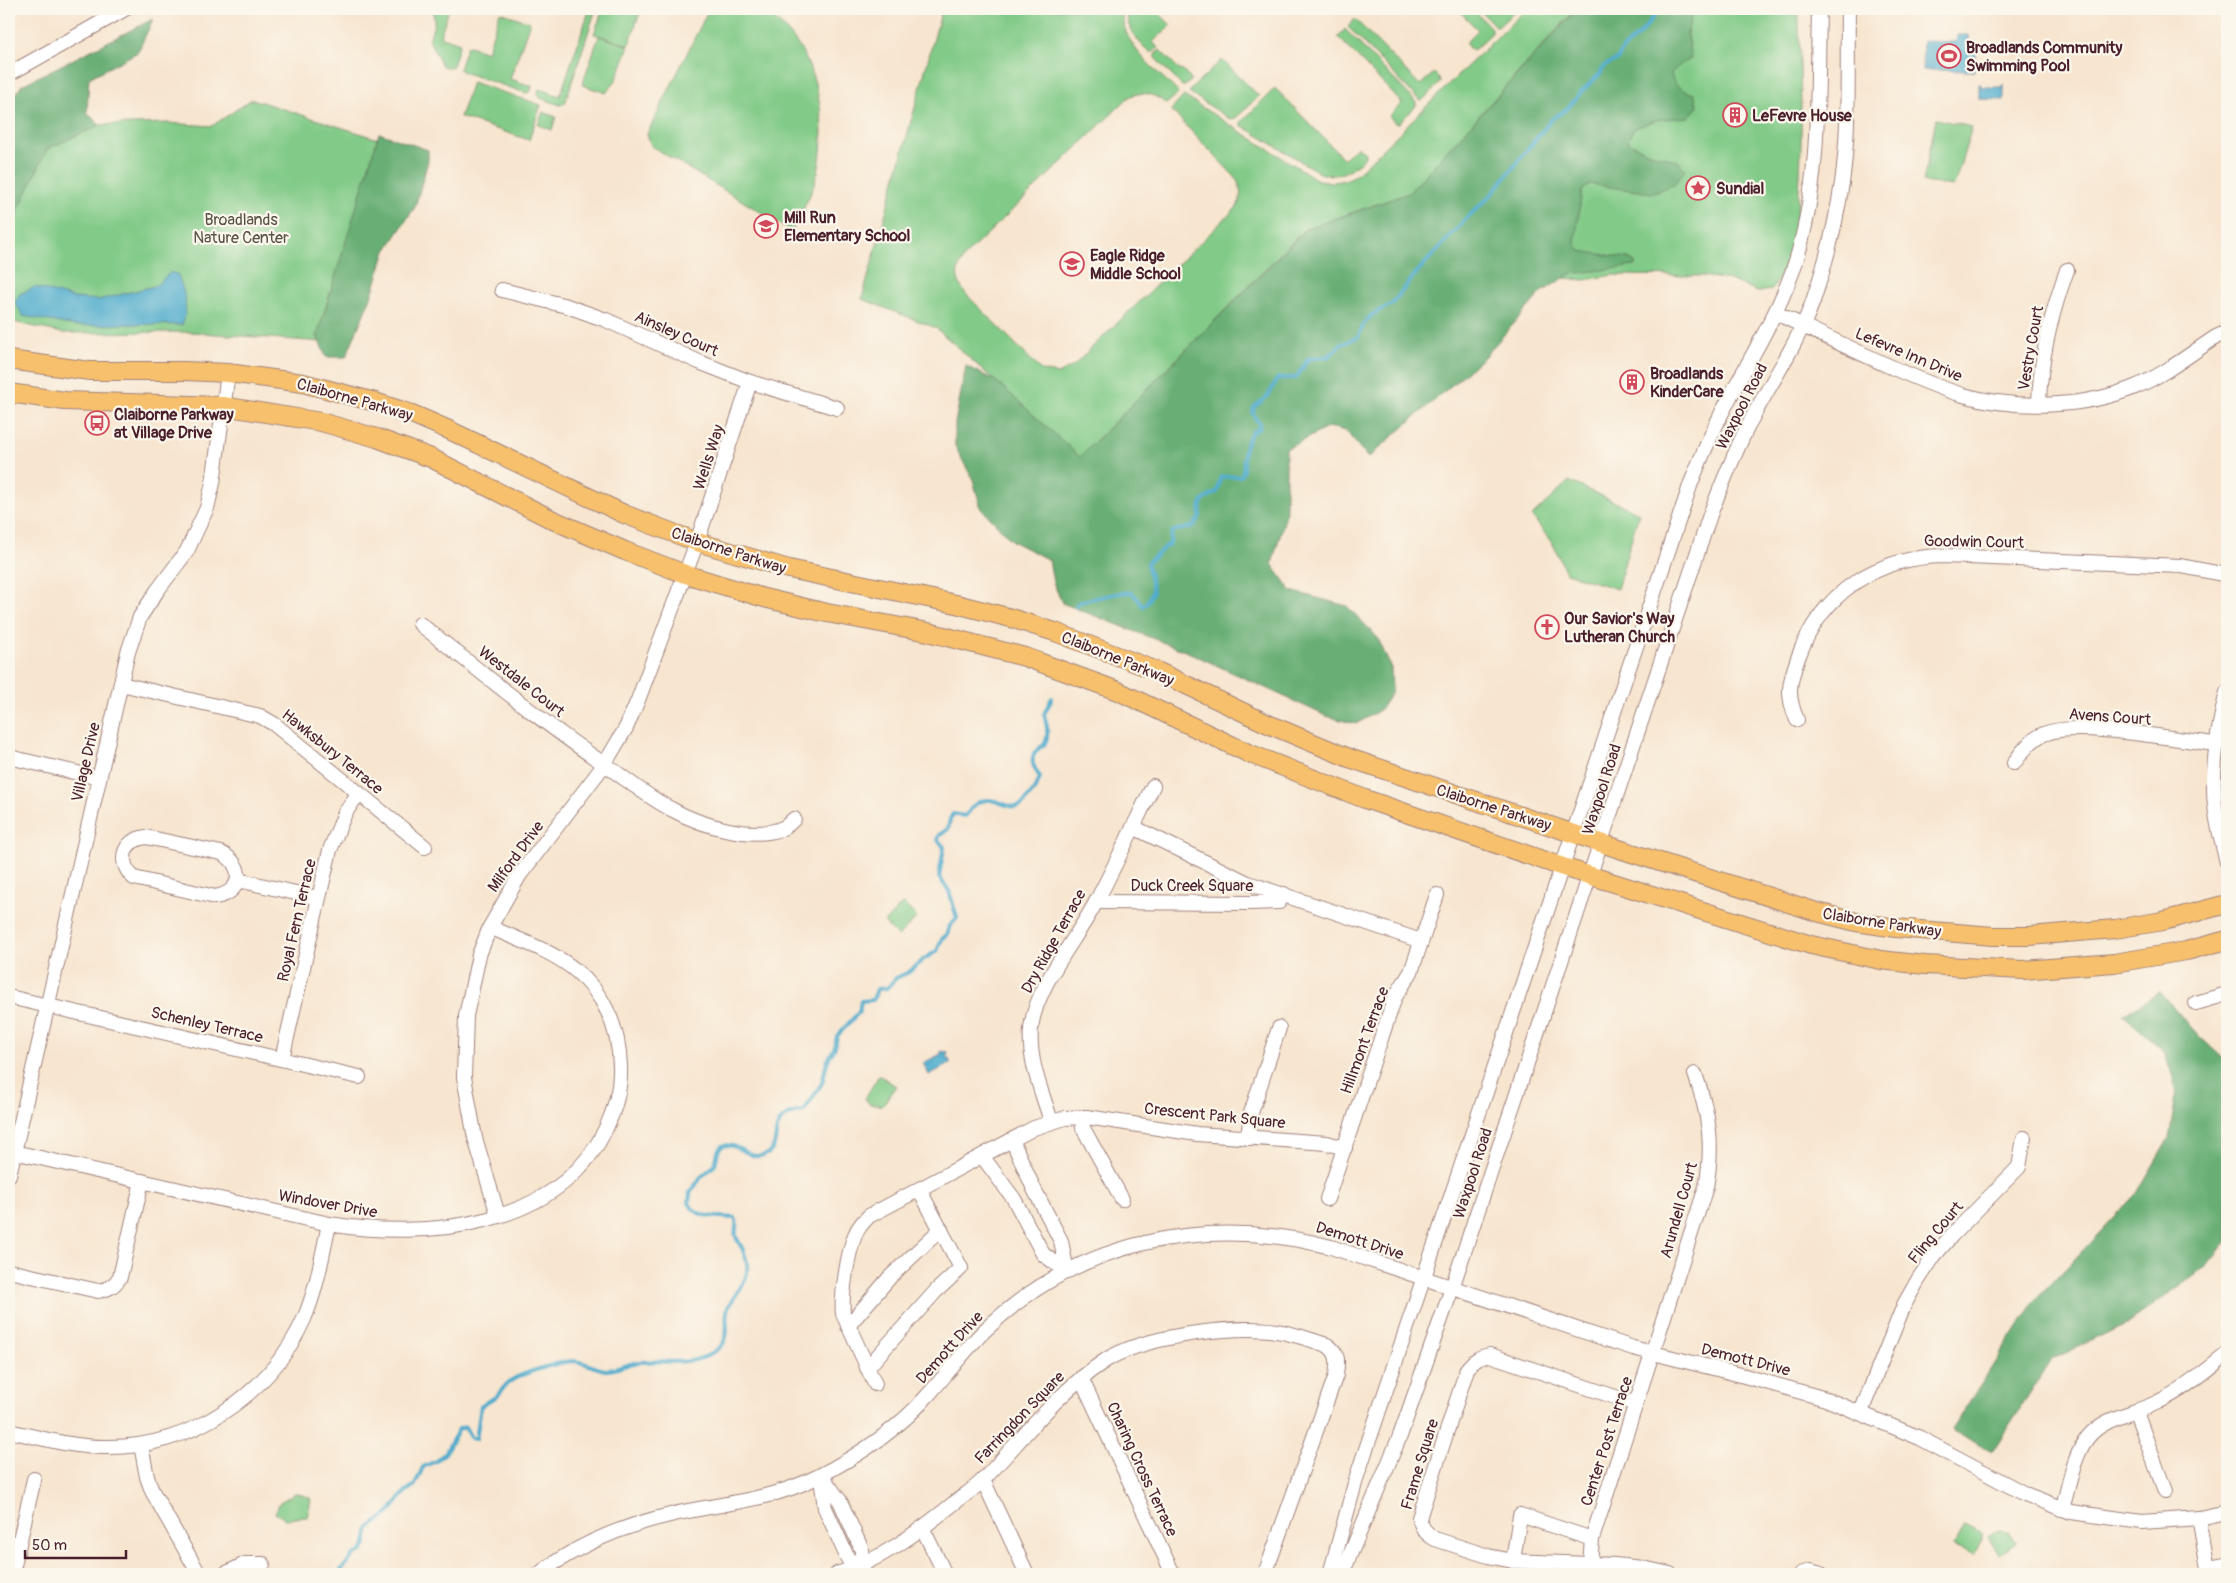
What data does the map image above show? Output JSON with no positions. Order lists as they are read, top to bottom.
{
  "streets": {
    "main road": ["Claiborne Parkway"],
    "street": [
      "Ainsley Court",
      "Vestry Court",
      "Lefevre Inn Drive",
      "Waxpool Road",
      "Wells Way",
      "Goodwin Court",
      "Westdale Court",
      "Avens Court",
      "Hawksbury Terrace",
      "Village Drive",
      "Milford Drive",
      "Duck Creek Square",
      "Royal Fern Terrace",
      "Dry Ridge Terrace",
      "Schenley Terrace",
      "Hillmont Terrace",
      "Crescent Park Square",
      "Windover Drive",
      "Arundell Court",
      "Fling Court",
      "Demott Drive",
      "Farringdon Square",
      "Center Post Terrace",
      "Frame Square",
      "Charing Cross Terrace"
    ]
  },
  "crossings": [
    ["Ainsley Court", "Wells Way"],
    ["Vestry Court", "Lefevre Inn Drive"],
    ["Lefevre Inn Drive", "Waxpool Road"],
    ["Claiborne Parkway", "Waxpool Road"],
    ["Claiborne Parkway", "Wells Way"],
    ["Claiborne Parkway", "Village Drive"],
    ["Claiborne Parkway", "Milford Drive"],
    ["Waxpool Road", "Demott Drive"],
    ["Wells Way", "Milford Drive"],
    ["Westdale Court", "Milford Drive"],
    ["Hawksbury Terrace", "Village Drive"],
    ["Hawksbury Terrace", "Royal Fern Terrace"],
    ["Village Drive", "Schenley Terrace"],
    ["Village Drive", "Windover Drive"],
    ["Milford Drive", "Windover Drive"],
    ["Duck Creek Square", "Dry Ridge Terrace"],
    ["Duck Creek Square", "Hillmont Terrace"],
    ["Royal Fern Terrace", "Schenley Terrace"],
    ["Dry Ridge Terrace", "Crescent Park Square"],
    ["Hillmont Terrace", "Crescent Park Square"],
    ["Arundell Court", "Demott Drive"],
    ["Arundell Court", "Center Post Terrace"],
    ["Fling Court", "Demott Drive"],
    ["Demott Drive", "Center Post Terrace"],
    ["Farringdon Square", "Charing Cross Terrace"],
    ["Center Post Terrace", "Frame Square"]
  ],
  "parks": ["Broadlands Nature Center"],
  "places": {
    "sports": ["Broadlands Community Swimming Pool"],
    "building": ["LeFevre House", "Broadlands KinderCare"],
    "place": ["Sundial"],
    "school or university": ["Mill Run Elementary School", "Eagle Ridge Middle School"],
    "bus stop": ["Claiborne Parkway at Village Drive"],
    "church": ["Our Savior's Way Lutheran Church"]
  },
  "scale_bar": "50 m"
}
